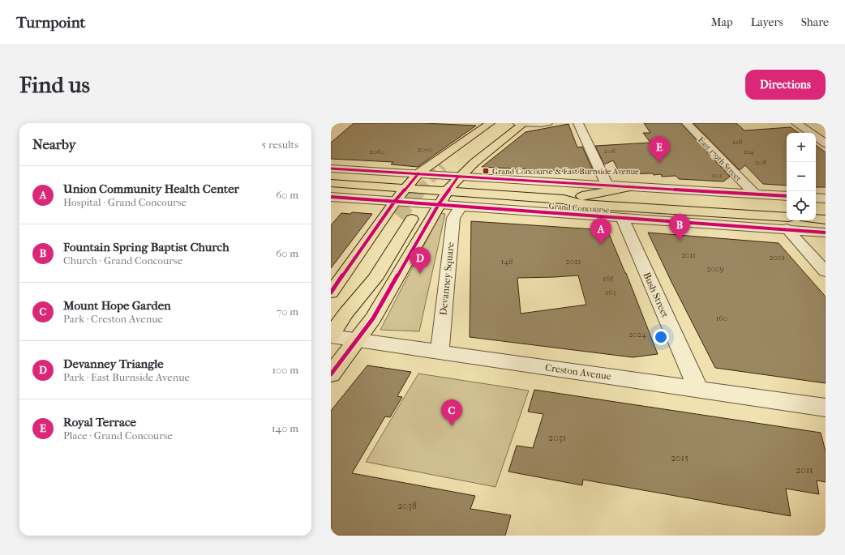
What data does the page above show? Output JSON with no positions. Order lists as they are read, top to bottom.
{
  "streets": {
    "main road": ["Grand Concourse"],
    "street": [
      "East 179th Street",
      "Devanney Square",
      "Bush Street",
      "Creston Avenue"
    ]
  },
  "crossings": [
    ["Grand Concourse", "Devanney Square"],
    ["Grand Concourse", "Bush Street"],
    ["Devanney Square", "Creston Avenue"],
    ["Bush Street", "Creston Avenue"]
  ],
  "places": {
    "transit": ["Grand Concourse & East Burnside Avenue"]
  },
  "house_numbers": [
    "218",
    "2050",
    "206",
    "2060",
    "214",
    "208",
    "201",
    "2011",
    "2001",
    "148",
    "2021",
    "2009",
    "165",
    "163",
    "160",
    "2024",
    "2031",
    "2015",
    "2011",
    "2038"
  ],
  "page": {
    "header": "Turnpoint",
    "nav": ["Map", "Layers", "Share"],
    "buttons": "Directions",
    "title": "Find us",
    "heading": ["Nearby", "5 results"],
    "map_buttons": ["+", "−"],
    "pins": [
      "E",
      "B",
      "A",
      "D",
      "C"
    ],
    "list": [
      {
        "mark": "A",
        "name": "Union Community Health Center",
        "note": "Hospital · Grand Concourse",
        "value": "60 m"
      },
      {
        "mark": "B",
        "name": "Fountain Spring Baptist Church",
        "note": "Church · Grand Concourse",
        "value": "60 m"
      },
      {
        "mark": "C",
        "name": "Mount Hope Garden",
        "note": "Park · Creston Avenue",
        "value": "70 m"
      },
      {
        "mark": "D",
        "name": "Devanney Triangle",
        "note": "Park · East Burnside Avenue",
        "value": "100 m"
      },
      {
        "mark": "E",
        "name": "Royal Terrace",
        "note": "Place · Grand Concourse",
        "value": "140 m"
      }
    ]
  }
}
